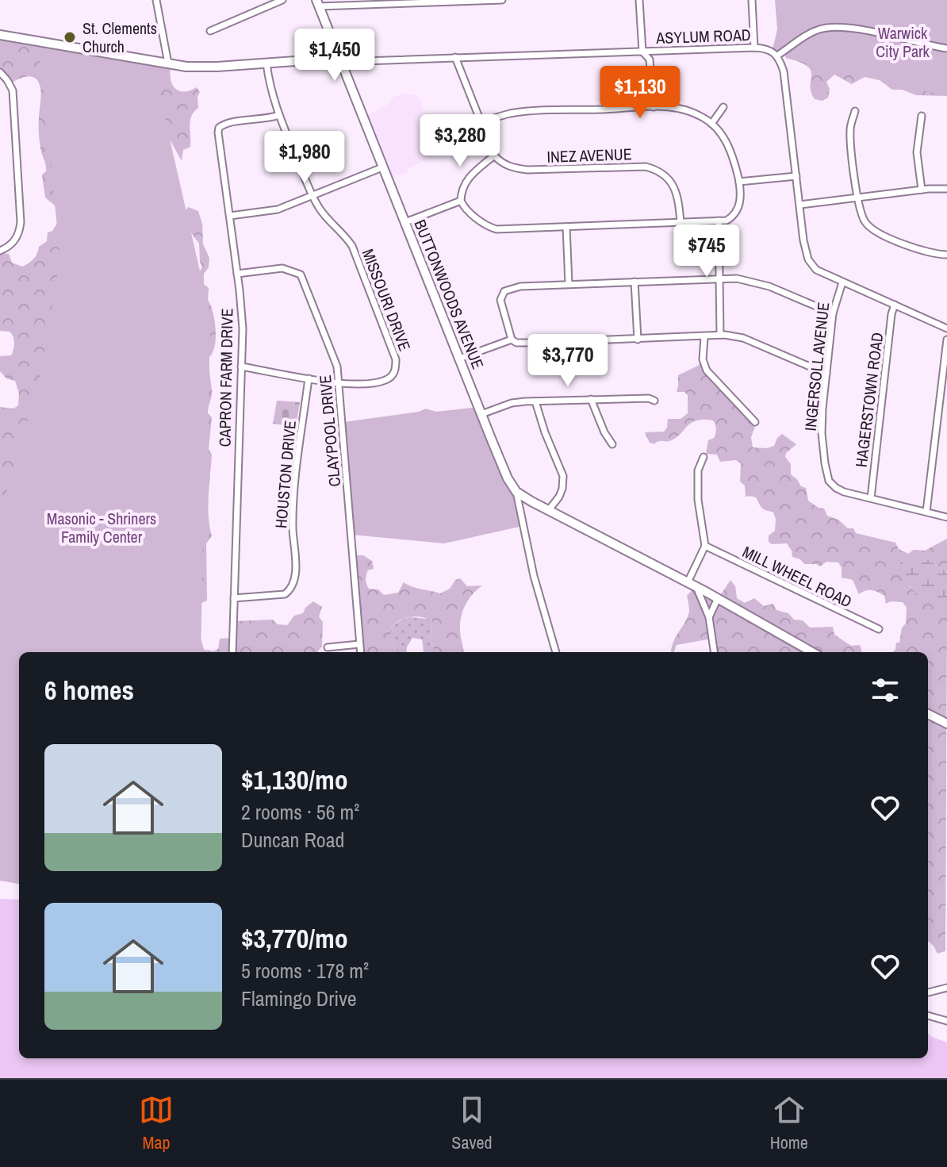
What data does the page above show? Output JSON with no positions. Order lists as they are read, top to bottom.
{
  "streets": {
    "street": [
      "ASYLUM ROAD",
      "INEZ AVENUE",
      "BUTTONWOODS AVENUE",
      "MISSOURI DRIVE",
      "INGERSOLL AVENUE",
      "CAPRON FARM DRIVE",
      "HAGERSTOWN ROAD",
      "CLAYPOOL DRIVE",
      "HOUSTON DRIVE",
      "MILL WHEEL ROAD"
    ]
  },
  "crossings": [
    ["ASYLUM ROAD", "BUTTONWOODS AVENUE"],
    ["MISSOURI DRIVE", "CAPRON FARM DRIVE"],
    ["MISSOURI DRIVE", "CLAYPOOL DRIVE"],
    ["MISSOURI DRIVE", "HOUSTON DRIVE"],
    ["INGERSOLL AVENUE", "HAGERSTOWN ROAD"],
    ["CAPRON FARM DRIVE", "CLAYPOOL DRIVE"],
    ["CAPRON FARM DRIVE", "HOUSTON DRIVE"]
  ],
  "parks": ["Warwick City Park", "Masonic - Shriners Family Center"],
  "places": ["St. Clements Church"],
  "page": {
    "price": [
      "$1,450",
      "$1,130",
      "$3,280",
      "$1,980",
      "$745",
      "$3,770"
    ],
    "heading": "6 homes",
    "list": [
      {
        "name": "$1,130/mo",
        "note": "2 rooms · 56 m² · Duncan Road"
      },
      {
        "name": "$3,770/mo",
        "note": "5 rooms · 178 m² · Flamingo Drive"
      }
    ],
    "tabs": ["Map", "Saved", "Home"]
  }
}
